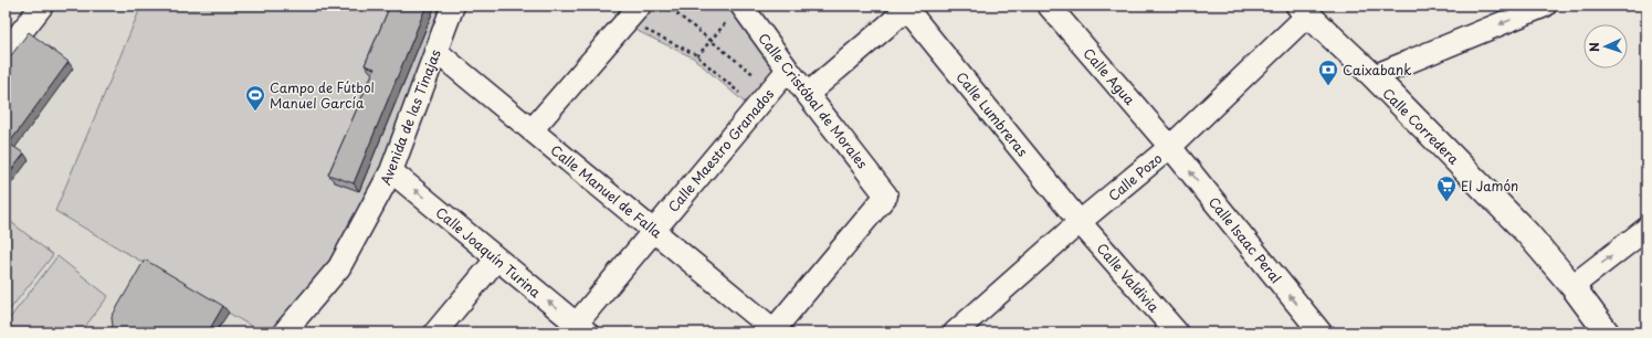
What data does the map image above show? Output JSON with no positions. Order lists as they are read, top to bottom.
{
  "streets": {
    "street": [
      "Calle Agua",
      "Calle Cristóbal de Morales",
      "Calle Lumbreras",
      "Avenida de las Tinajas",
      "Calle Corredera",
      "Calle Maestro Granados",
      "Calle Pozo",
      "Calle Manuel de Falla",
      "Calle Isaac Peral",
      "Calle Joaquín Turina",
      "Calle Valdivia"
    ]
  },
  "crossings": [
    ["Calle Agua", "Calle Pozo"],
    ["Calle Agua", "Calle Isaac Peral"],
    ["Calle Cristóbal de Morales", "Calle Maestro Granados"],
    ["Calle Cristóbal de Morales", "Calle Manuel de Falla"],
    ["Calle Lumbreras", "Calle Pozo"],
    ["Calle Lumbreras", "Calle Valdivia"],
    ["Avenida de las Tinajas", "Calle Manuel de Falla"],
    ["Avenida de las Tinajas", "Calle Joaquín Turina"],
    ["Calle Corredera", "Calle Pozo"],
    ["Calle Maestro Granados", "Calle Manuel de Falla"],
    ["Calle Maestro Granados", "Calle Joaquín Turina"],
    ["Calle Pozo", "Calle Isaac Peral"],
    ["Calle Pozo", "Calle Valdivia"]
  ],
  "one_way": ["Calle Isaac Peral", "Calle Joaquín Turina"],
  "places": {
    "bank": ["Caixabank"],
    "sports": ["Campo de Fútbol Manuel García"],
    "supermarket": ["El Jamón"]
  },
  "north": "left"
}
